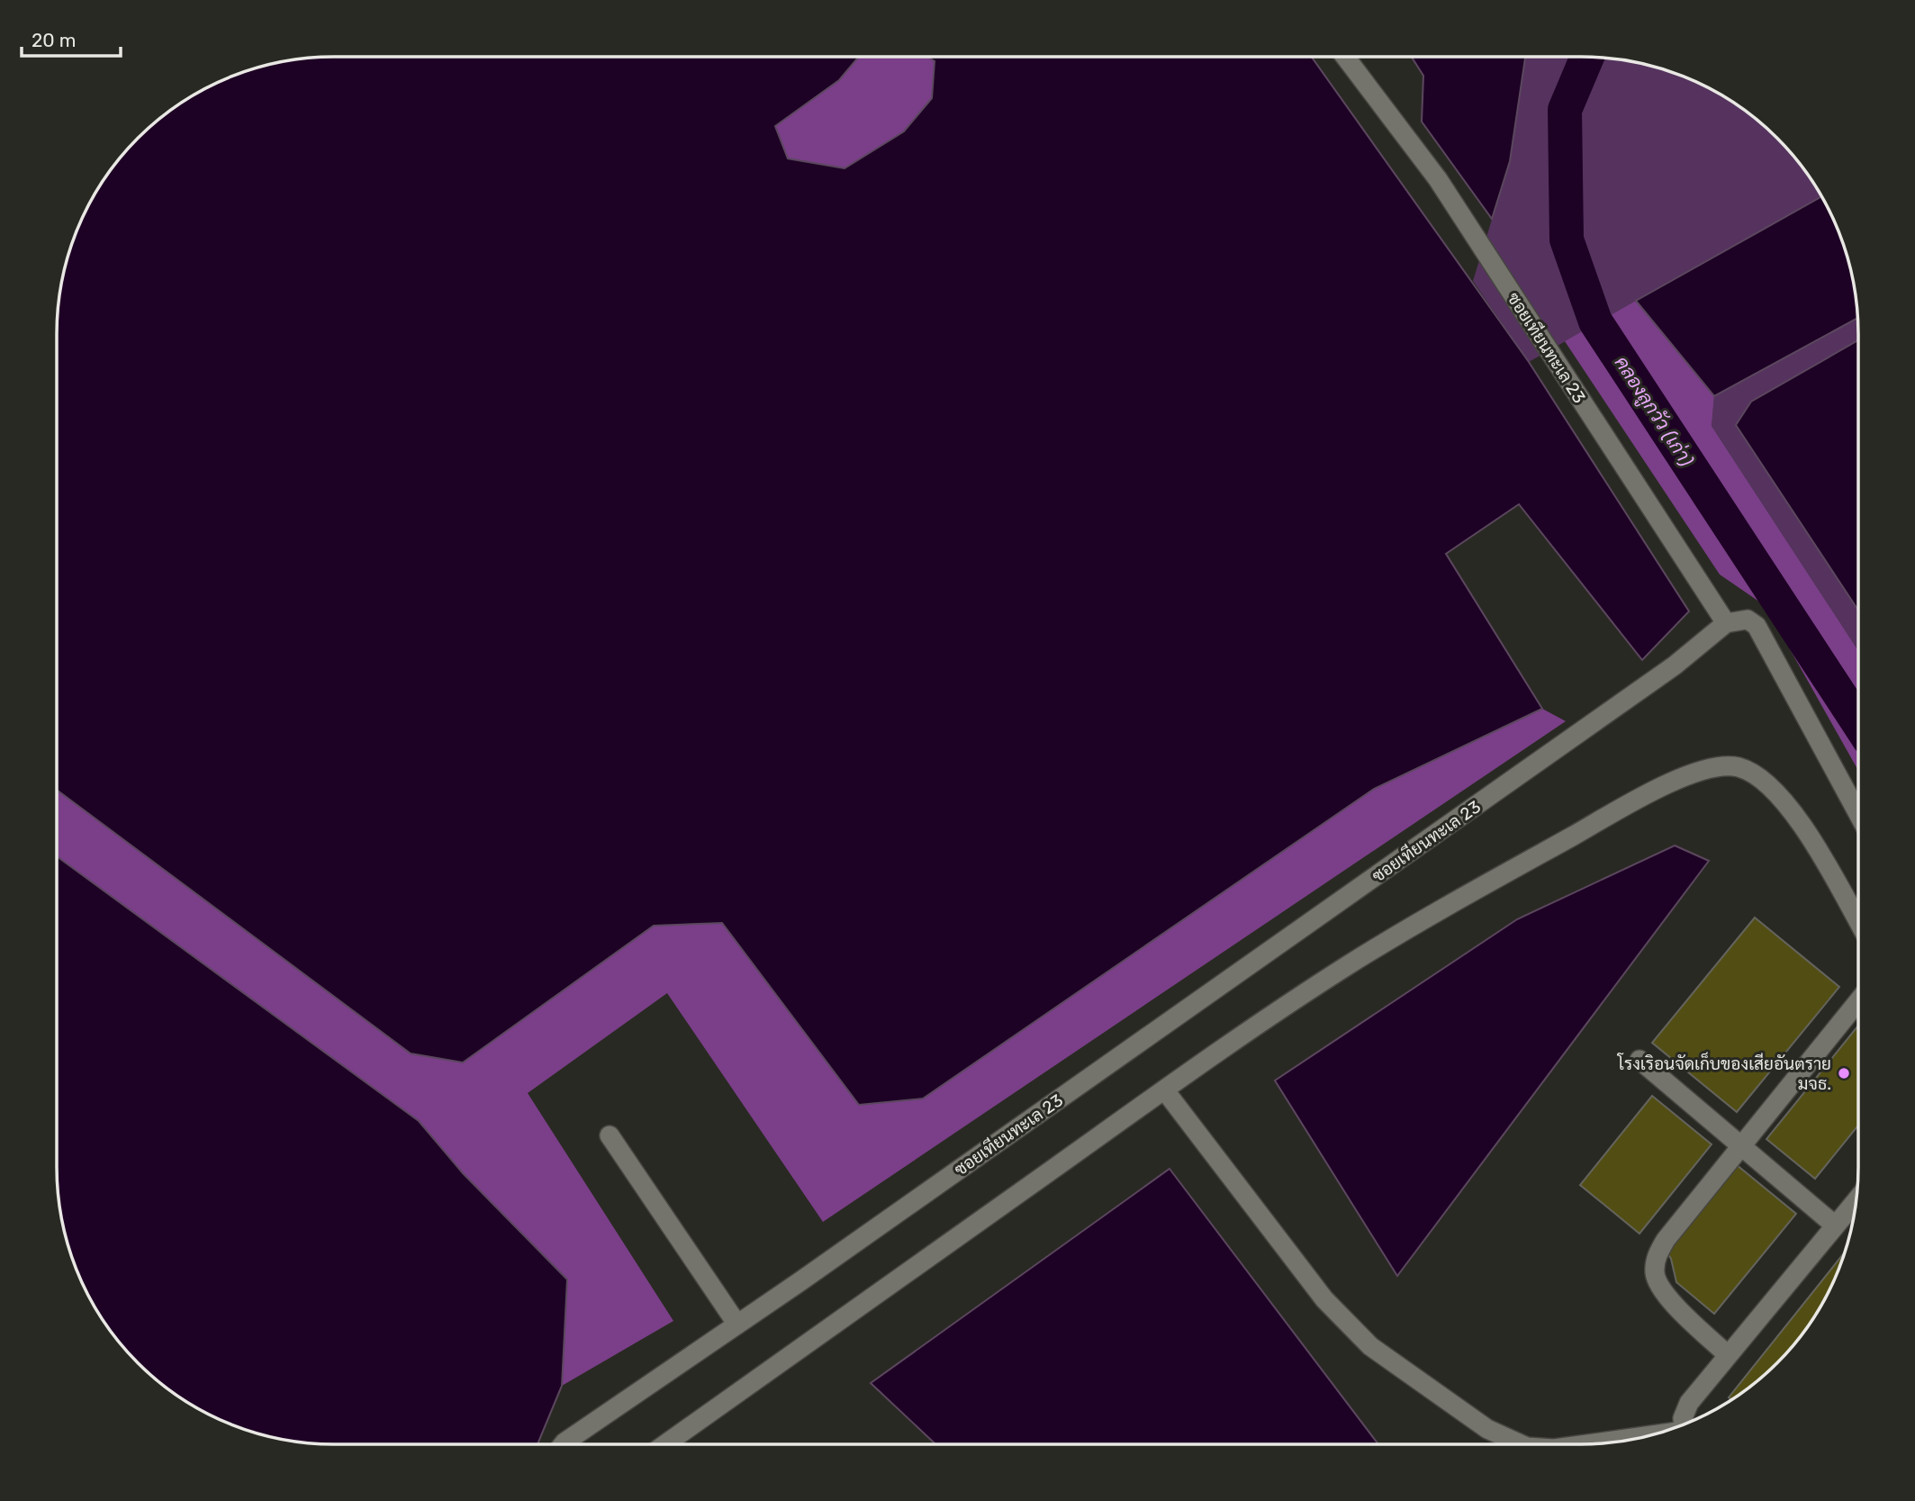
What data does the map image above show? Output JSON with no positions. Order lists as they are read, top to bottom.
{
  "streets": {
    "street": ["ซอยเทียนทะเล 23"]
  },
  "water": ["คลองลูกวัว (เก่า)"],
  "places": ["โรงเริอนจัดเก็บของเสียอันตราย มจธ."],
  "scale_bar": "20 m"
}
